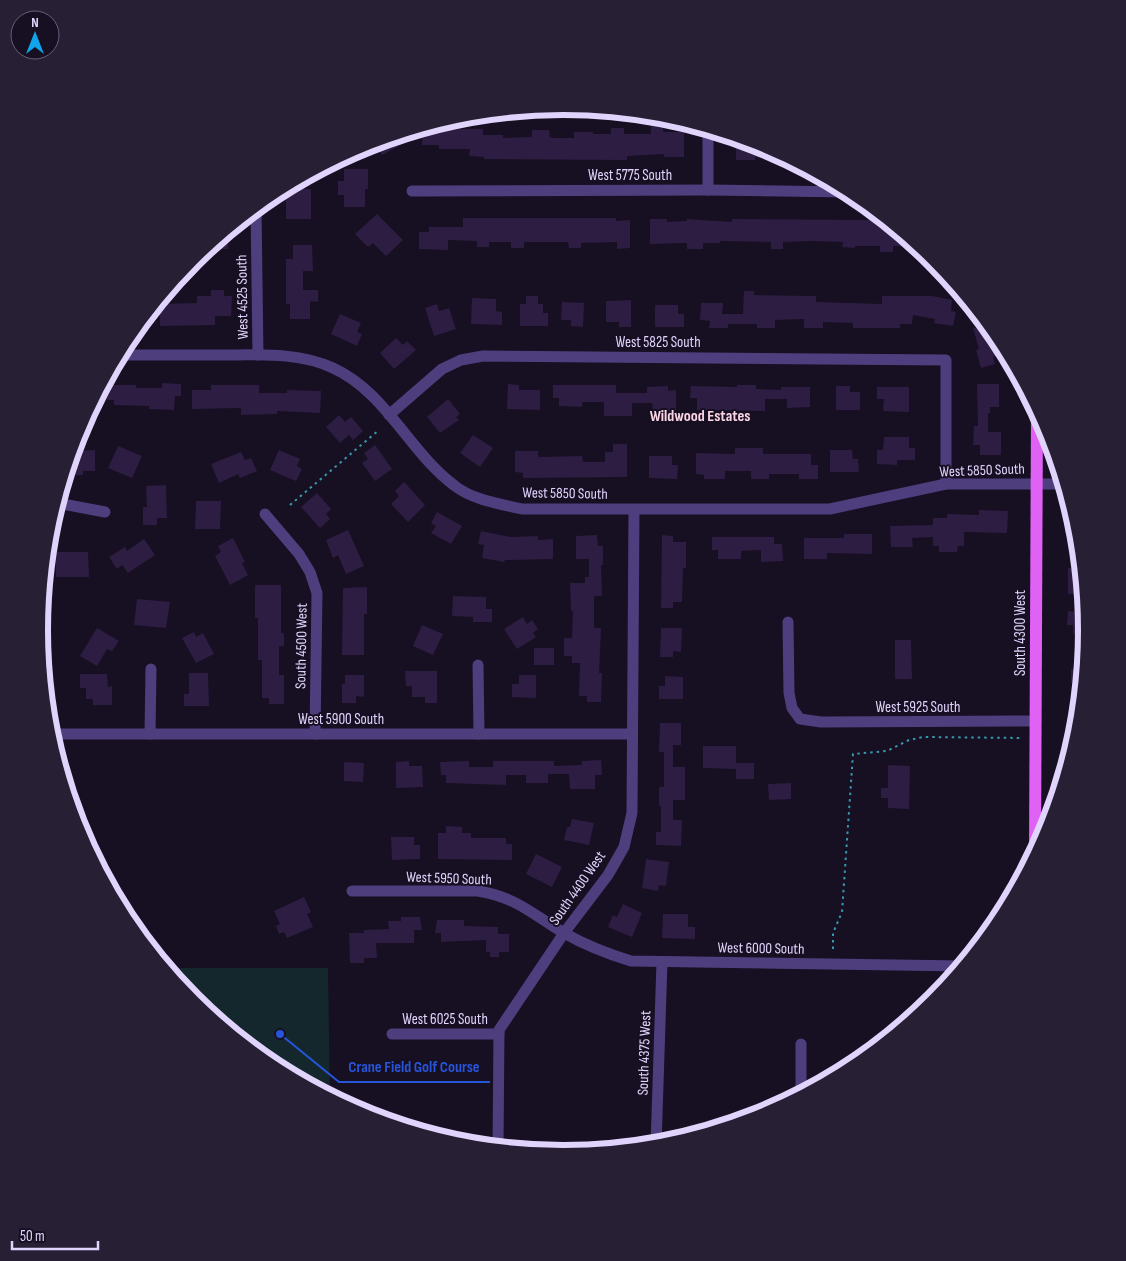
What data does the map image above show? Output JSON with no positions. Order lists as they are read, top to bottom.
{
  "streets": {
    "main road": ["South 4300 West"],
    "street": [
      "West 5775 South",
      "West 4525 South",
      "West 5825 South",
      "West 5850 South",
      "South 4500 West",
      "West 5925 South",
      "West 5900 South",
      "West 5950 South",
      "South 4400 West",
      "West 6000 South",
      "West 6025 South",
      "South 4375 West"
    ]
  },
  "crossings": [
    ["West 4525 South", "West 5850 South"],
    ["West 5825 South", "West 5850 South"],
    ["West 5850 South", "South 4300 West"],
    ["West 5850 South", "South 4400 West"],
    ["South 4300 West", "West 5925 South"],
    ["South 4500 West", "West 5900 South"],
    ["West 5900 South", "South 4400 West"],
    ["West 5950 South", "South 4400 West"],
    ["West 5950 South", "West 6000 South"],
    ["South 4400 West", "West 6000 South"],
    ["South 4400 West", "West 6025 South"],
    ["West 6000 South", "South 4375 West"]
  ],
  "districts": ["Wildwood Estates"],
  "places": ["Crane Field Golf Course"],
  "scale_bar": "50 m",
  "north": "top"
}
